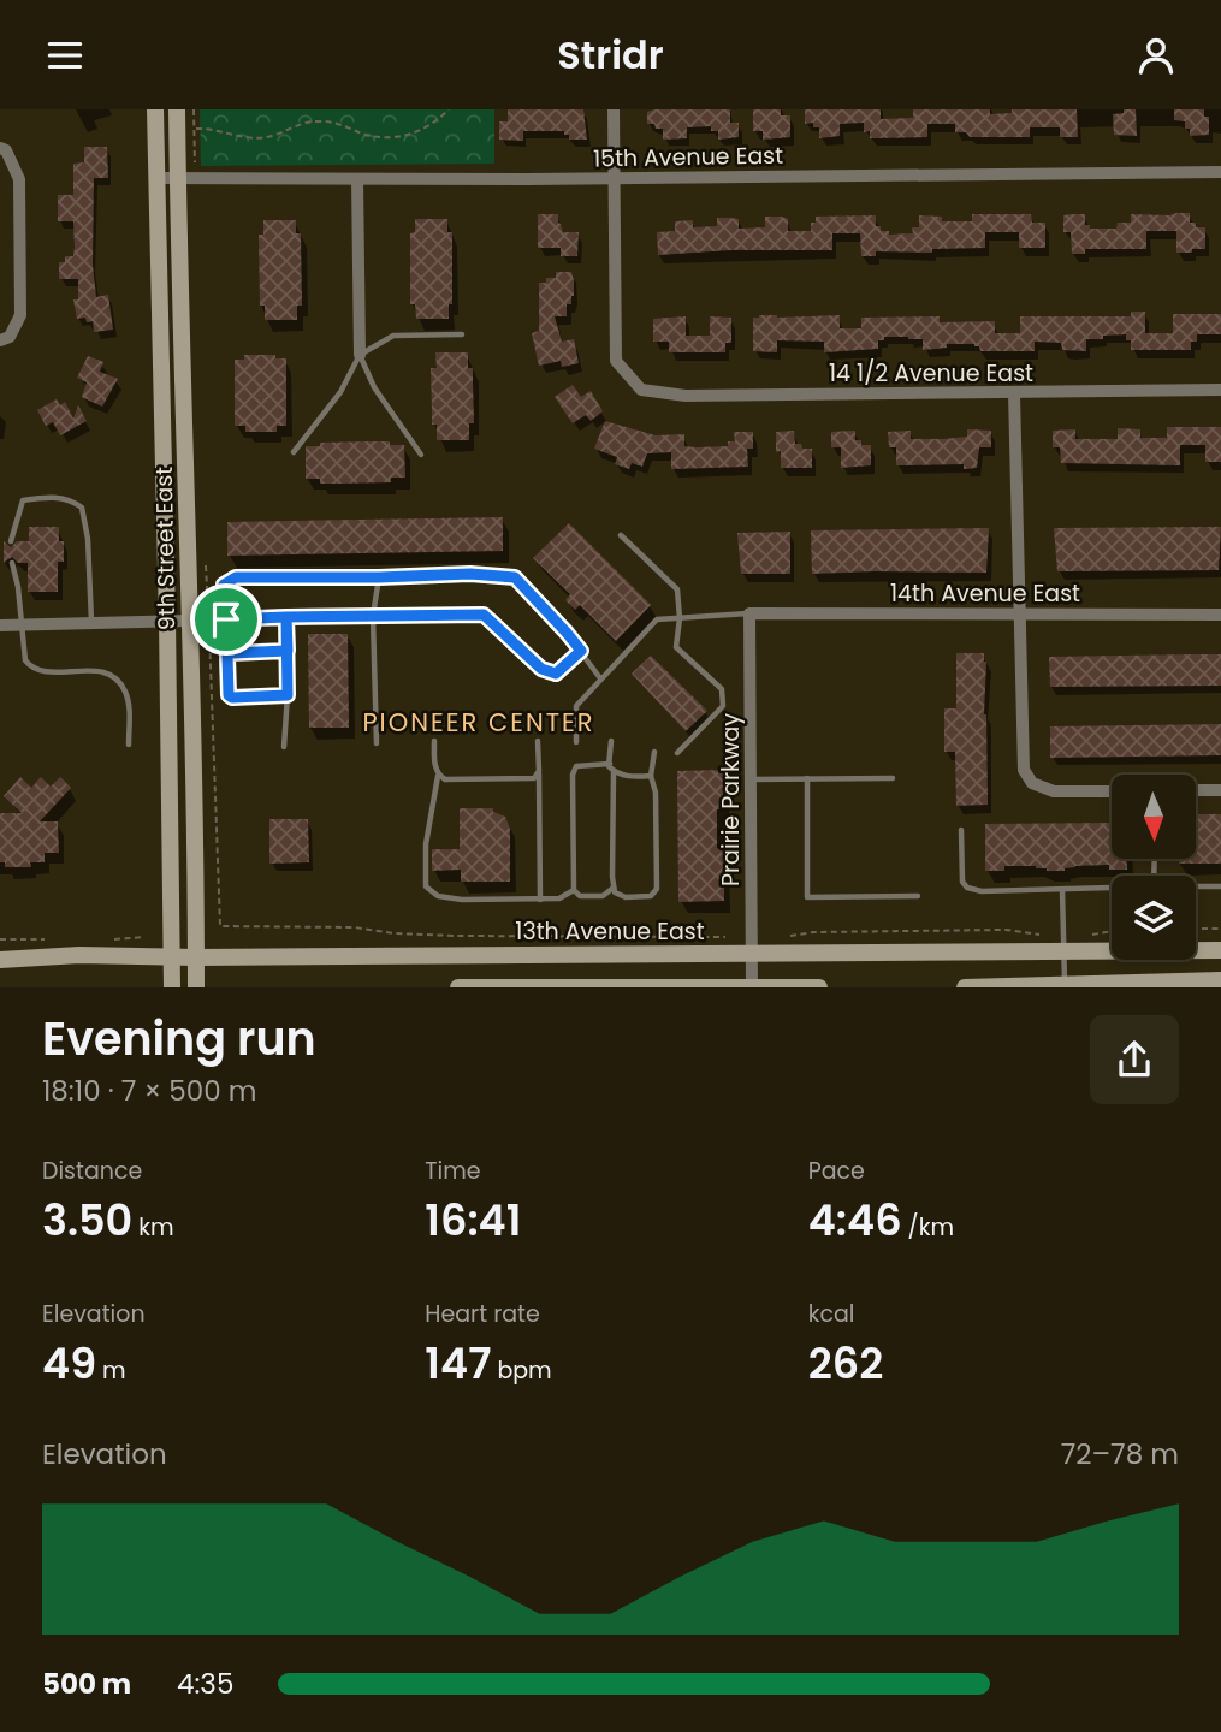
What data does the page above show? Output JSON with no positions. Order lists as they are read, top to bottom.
{
  "streets": {
    "main road": ["9th Street East", "13th Avenue East"],
    "street": [
      "15th Avenue East",
      "14 1/2 Avenue East",
      "14th Avenue East",
      "Prairie Parkway"
    ]
  },
  "crossings": [
    ["15th Avenue East", "14 1/2 Avenue East"],
    ["15th Avenue East", "9th Street East"],
    ["9th Street East", "13th Avenue East"],
    ["14th Avenue East", "Prairie Parkway"],
    ["Prairie Parkway", "13th Avenue East"]
  ],
  "districts": ["PIONEER CENTER"],
  "north": "bottom",
  "page": {
    "header": "Stridr",
    "heading": ["Evening run", "18:10 · 7 × 500 m"],
    "stats": [
      ["Distance", "3.50 km"],
      ["Time", "16:41"],
      ["Pace", "4:46 /km"],
      ["Elevation", "49 m"],
      ["Heart rate", "147 bpm"],
      ["kcal", "262"]
    ],
    "chart": ["Elevation", "72–78 m"],
    "list": [
      {
        "name": "500 m",
        "note": "4:35"
      }
    ]
  }
}
